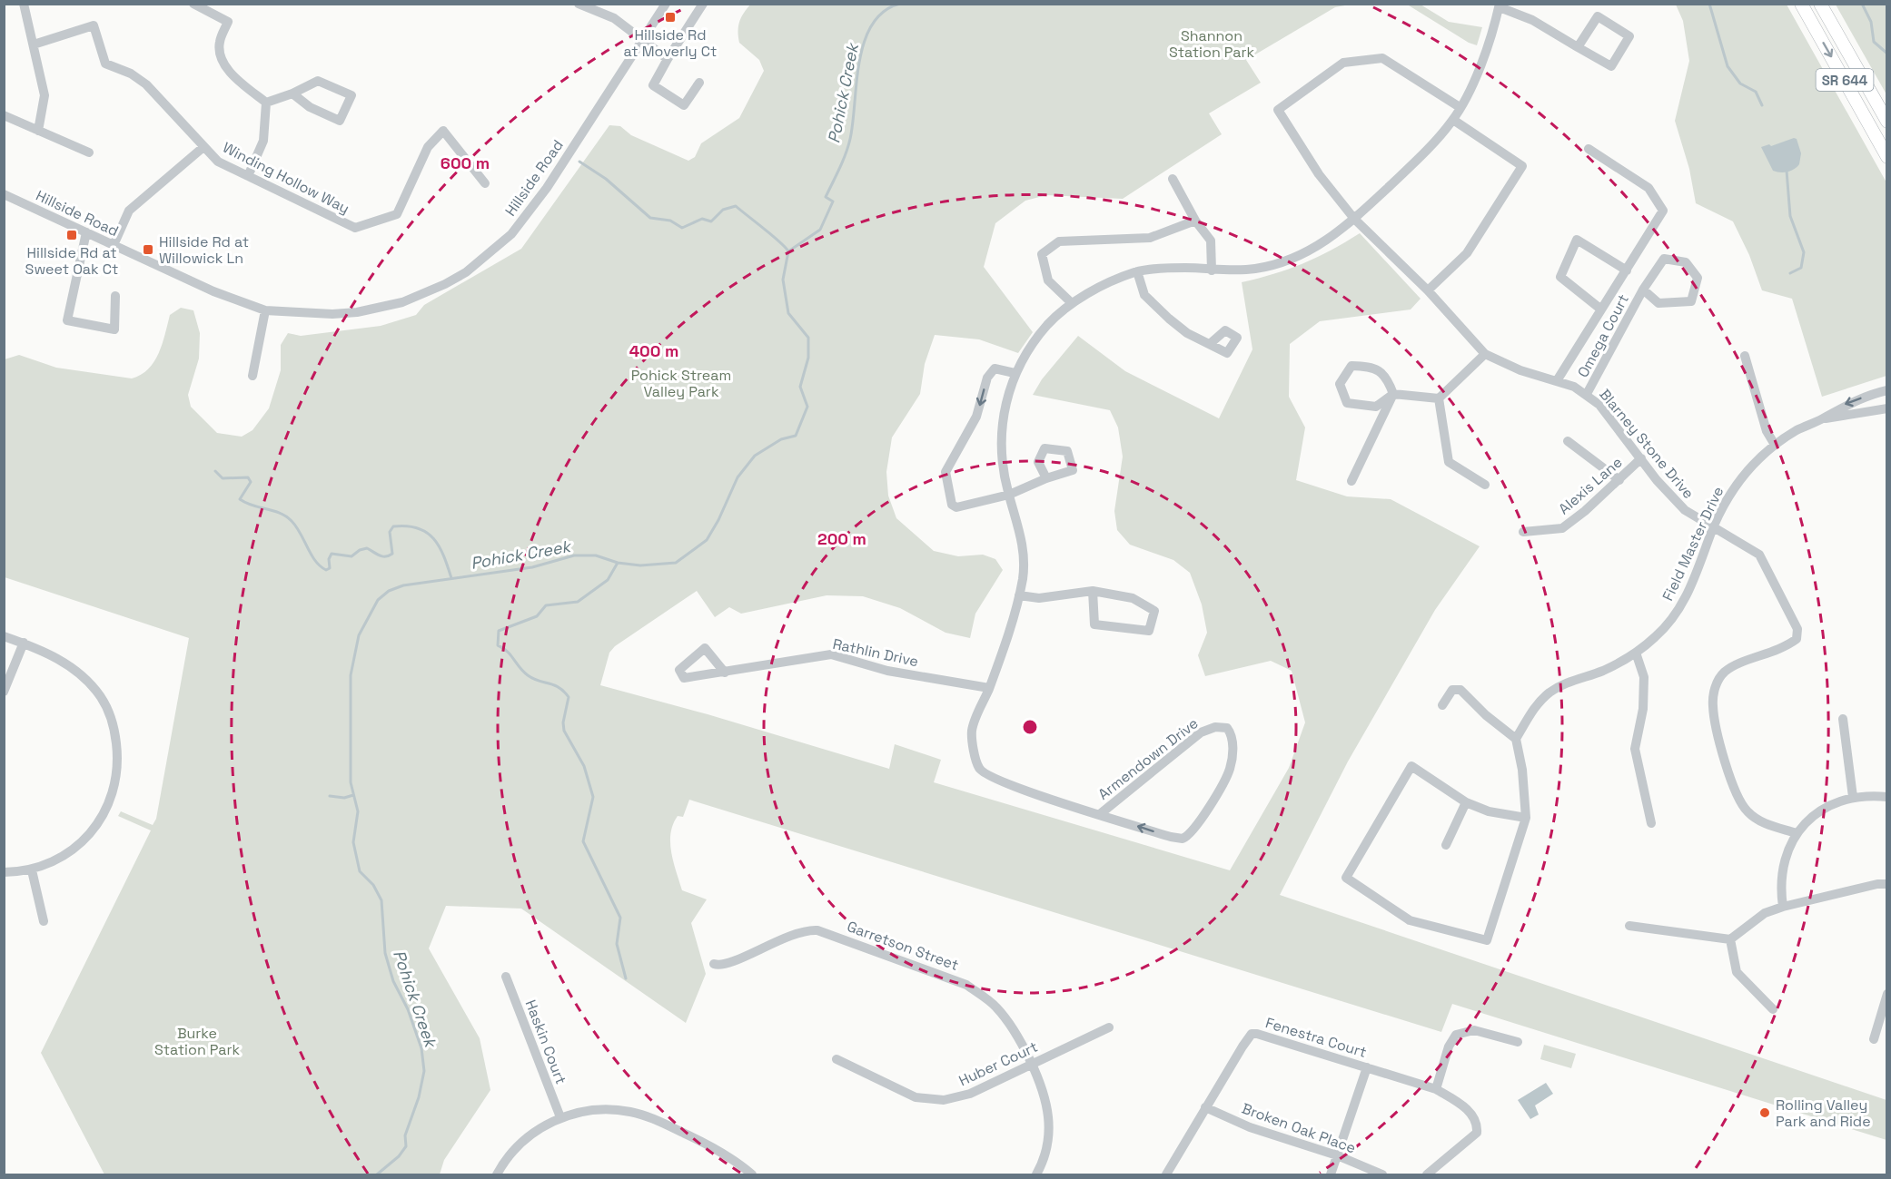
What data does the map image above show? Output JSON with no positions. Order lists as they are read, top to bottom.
{
  "streets": {
    "main road": ["SR 644"],
    "street": [
      "Winding Hollow Way",
      "Hillside Road",
      "Omega Court",
      "Blarney Stone Drive",
      "Alexis Lane",
      "Field Master Drive",
      "Rathlin Drive",
      "Armendown Drive",
      "Garretson Street",
      "Fenestra Court",
      "Haskin Court",
      "Huber Court",
      "Broken Oak Place"
    ]
  },
  "crossings": [
    ["Omega Court", "Blarney Stone Drive"],
    ["Blarney Stone Drive", "Alexis Lane"],
    ["Blarney Stone Drive", "Field Master Drive"],
    ["Rathlin Drive", "Armendown Drive"],
    ["Garretson Street", "Huber Court"],
    ["Fenestra Court", "Broken Oak Place"]
  ],
  "water": ["Pohick Creek"],
  "parks": ["Shannon Station Park", "Pohick Stream Valley Park", "Burke Station Park"],
  "places": {
    "transit": ["Hillside Rd at Moverly Ct", "Hillside Rd at Sweet Oak Ct", "Hillside Rd at Willowick Ln"],
    "other": ["Rolling Valley Park and Ride"]
  },
  "rings": ["600 m", "400 m", "200 m"]
}
